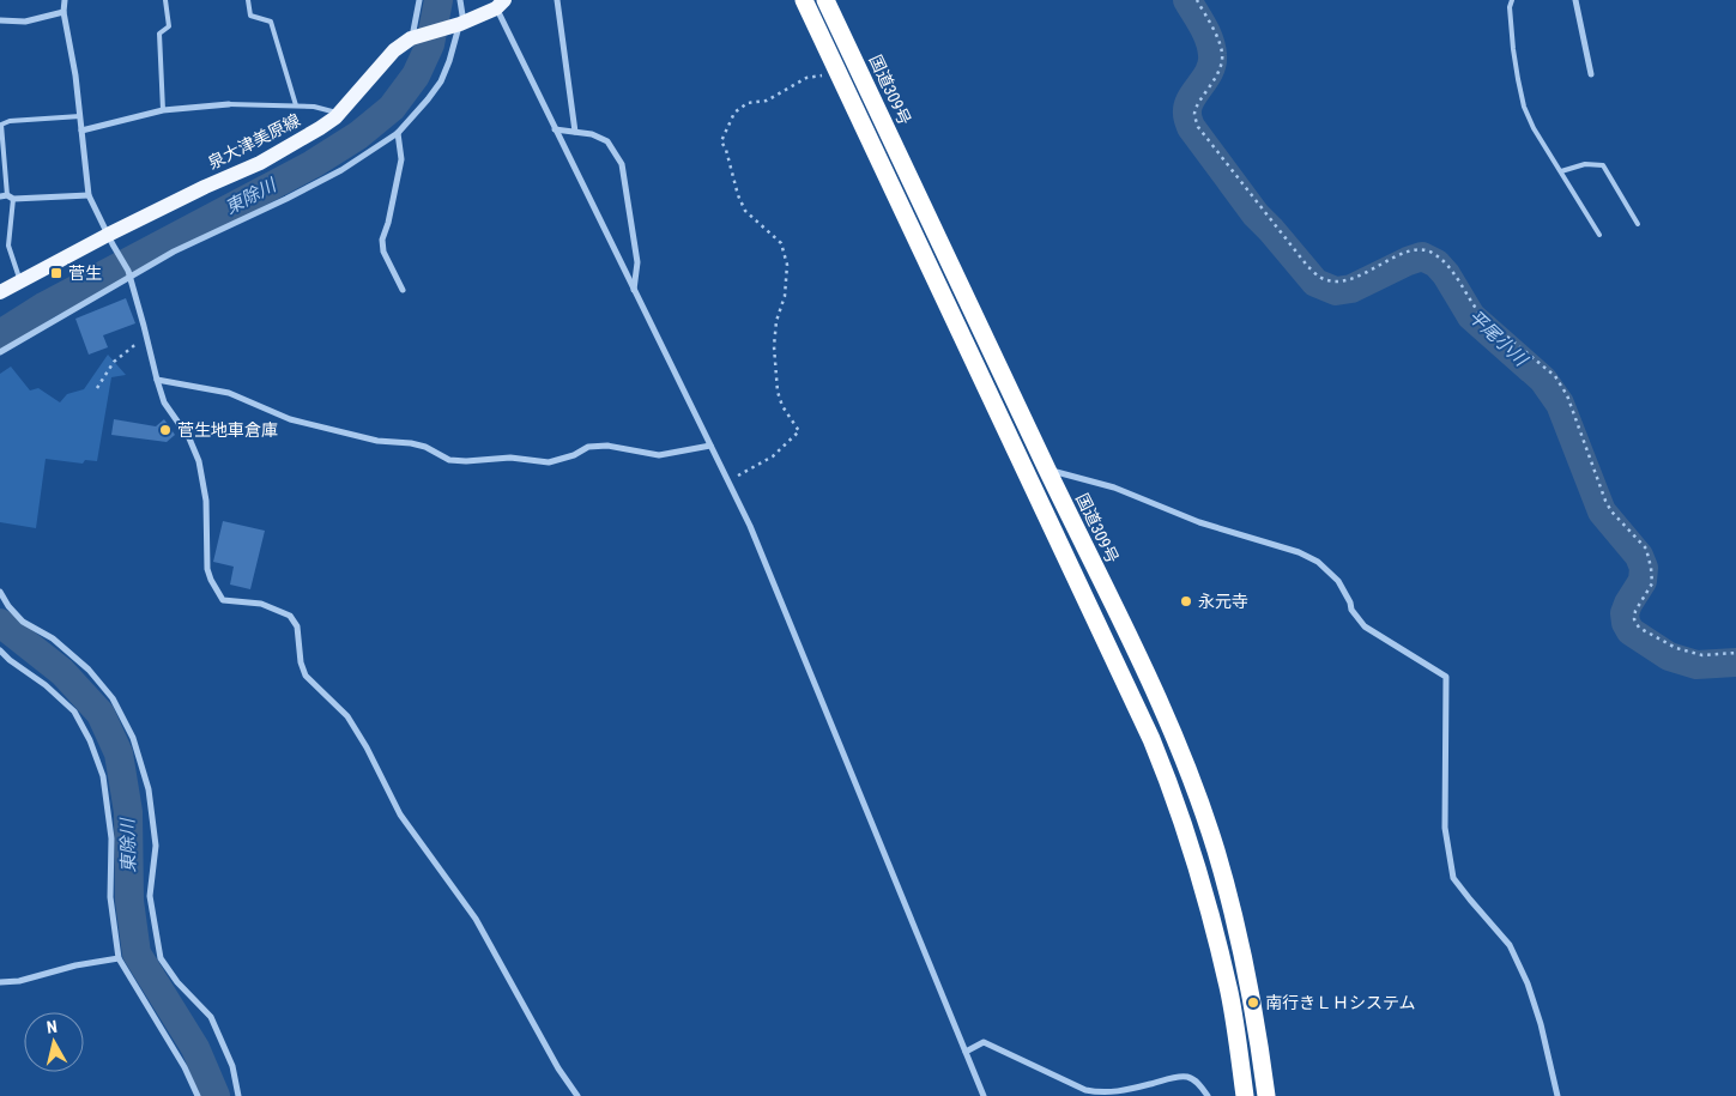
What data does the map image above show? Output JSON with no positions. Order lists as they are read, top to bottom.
{
  "streets": {
    "highway": ["国道309号"],
    "main road": ["泉大津美原線"]
  },
  "water": ["東除川", "平尾小川"],
  "places": {
    "transit": ["菅生"],
    "other": ["菅生地車倉庫", "永元寺", "南行きＬＨシステム"]
  },
  "north": "top"
}
